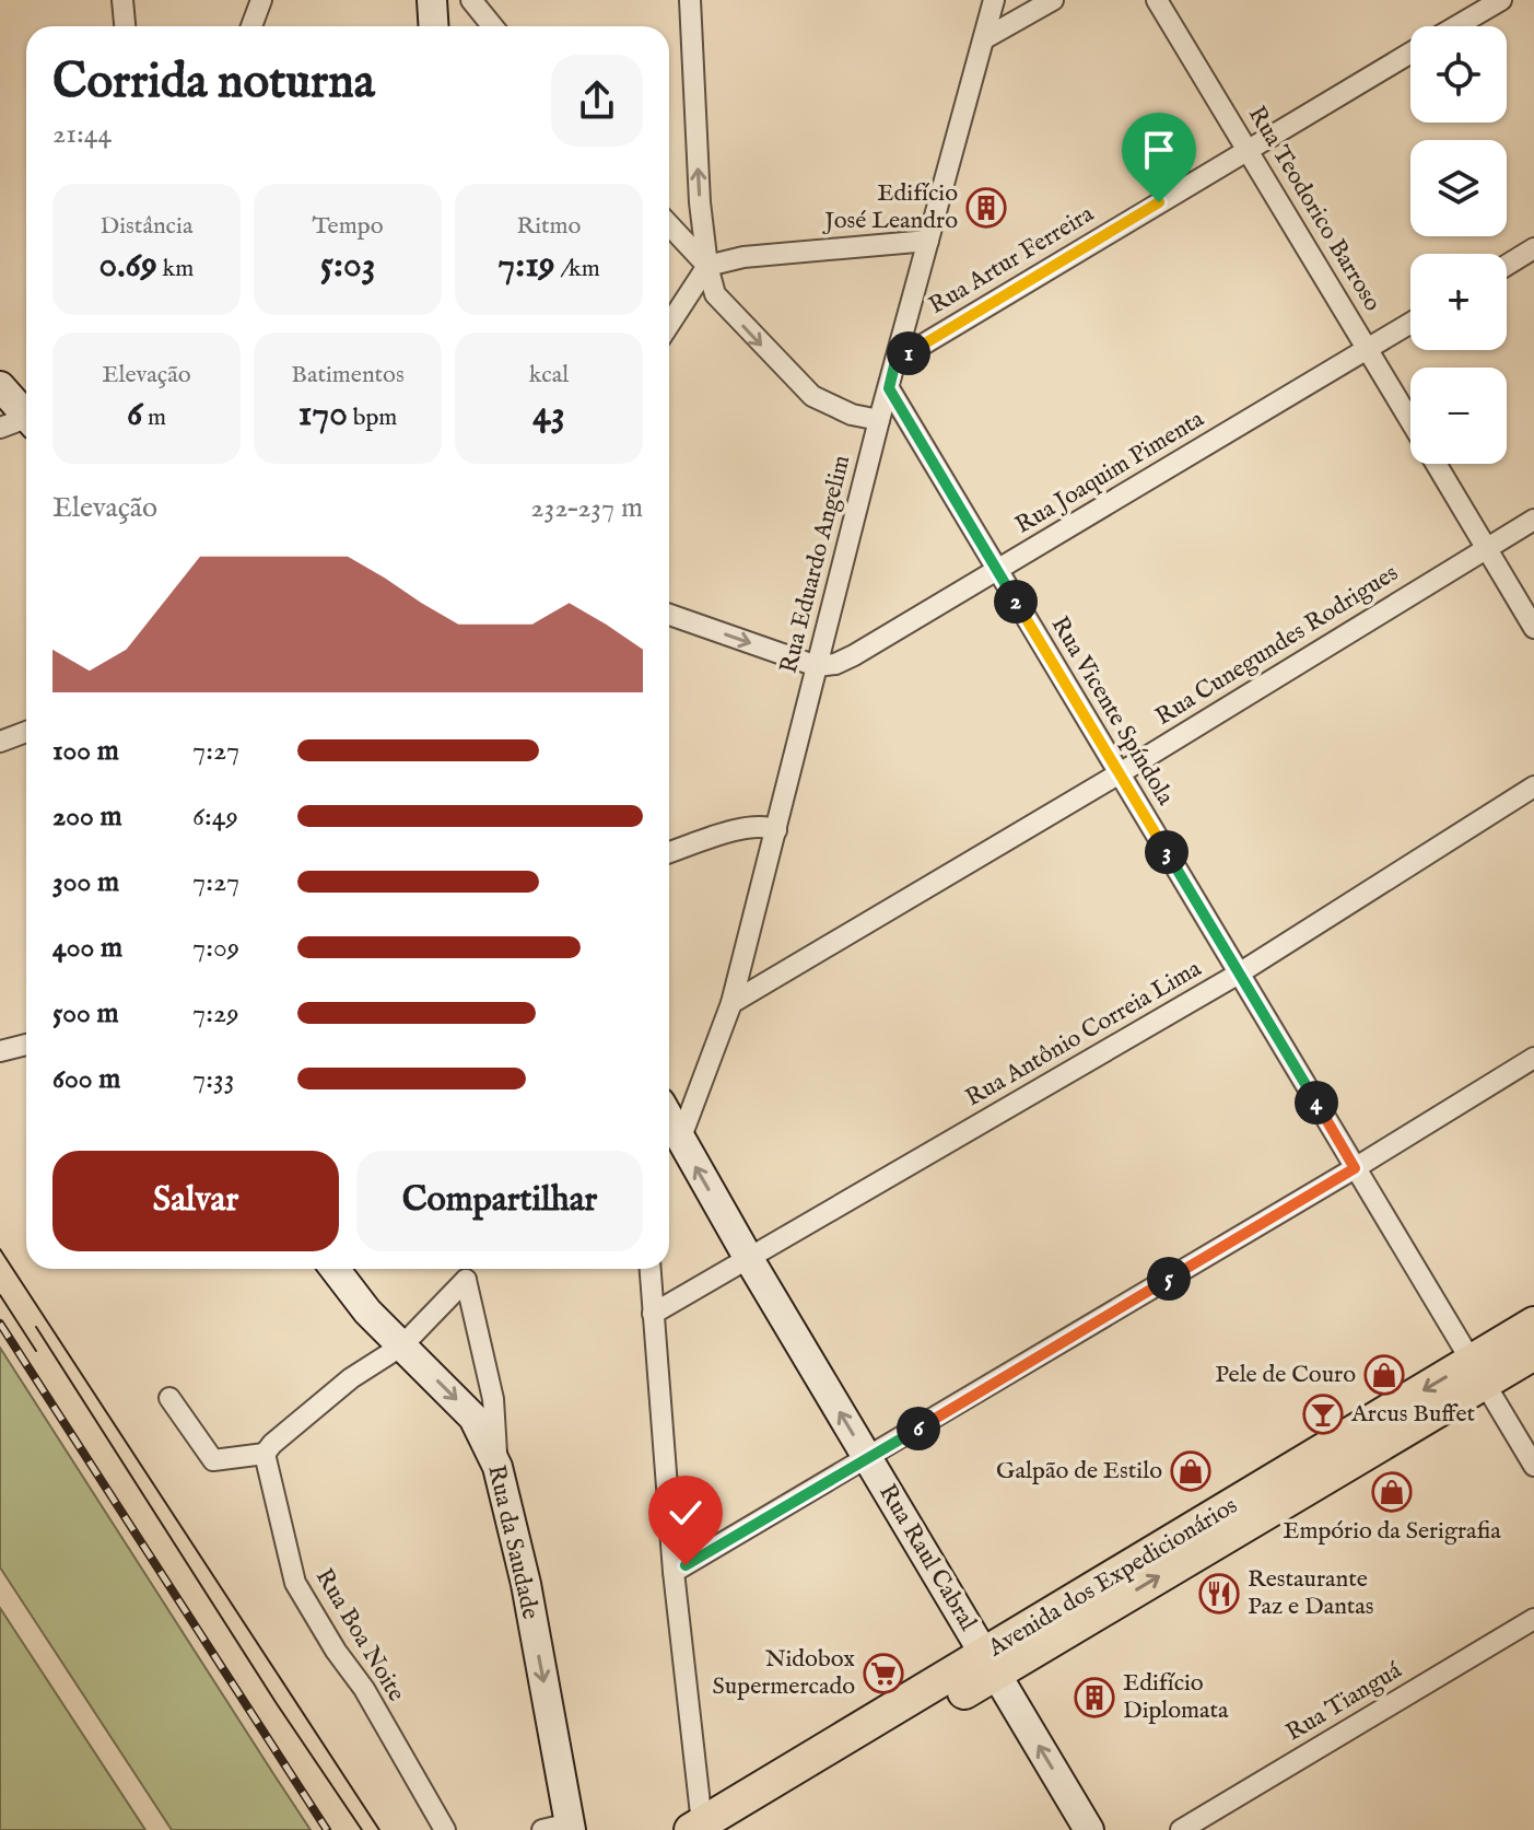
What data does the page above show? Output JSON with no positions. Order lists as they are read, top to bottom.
{
  "streets": {
    "main road": ["Rua da Saudade", "Rua Raul Cabral", "Avenida dos Expedicionários"],
    "street": [
      "Rua Teodorico Barroso",
      "Rua Artur Ferreira",
      "Rua Joaquim Pimenta",
      "Rua Eduardo Angelim",
      "Rua Cunegundes Rodrigues",
      "Rua Vicente Spíndola",
      "Rua Antônio Correia Lima",
      "Rua Boa Noite",
      "Rua Tianguá"
    ]
  },
  "crossings": [
    ["Rua Teodorico Barroso", "Rua Artur Ferreira"],
    ["Rua Teodorico Barroso", "Rua Joaquim Pimenta"],
    ["Rua Teodorico Barroso", "Rua Cunegundes Rodrigues"],
    ["Rua Artur Ferreira", "Rua Eduardo Angelim"],
    ["Rua Joaquim Pimenta", "Rua Eduardo Angelim"],
    ["Rua Joaquim Pimenta", "Rua Vicente Spíndola"],
    ["Rua Eduardo Angelim", "Rua Cunegundes Rodrigues"],
    ["Rua Eduardo Angelim", "Rua Vicente Spíndola"],
    ["Rua Eduardo Angelim", "Rua Raul Cabral"],
    ["Rua Cunegundes Rodrigues", "Rua Vicente Spíndola"],
    ["Rua Vicente Spíndola", "Rua Antônio Correia Lima"],
    ["Rua Vicente Spíndola", "Avenida dos Expedicionários"],
    ["Rua Antônio Correia Lima", "Rua Raul Cabral"],
    ["Rua Raul Cabral", "Avenida dos Expedicionários"]
  ],
  "one_way": ["Rua da Saudade", "Rua Raul Cabral"],
  "places": {
    "building": ["Edifício José Leandro", "Edifício Diplomata"],
    "shop": ["Pele de Couro", "Galpão de Estilo", "Empório da Serigrafia"],
    "bar": ["Arcus Buffet"],
    "restaurant": ["Restaurante Paz e Dantas"],
    "supermarket": ["Nidobox Supermercado"]
  },
  "page": {
    "map_buttons": ["+", "−"],
    "heading": ["Corrida noturna", "21:44"],
    "stats": [
      ["Distância", "0.69 km"],
      ["Tempo", "5:03"],
      ["Ritmo", "7:19 /km"],
      ["Elevação", "6 m"],
      ["Batimentos", "170 bpm"],
      ["kcal", "43"]
    ],
    "pins": [
      "1",
      "2",
      "3",
      "4",
      "5",
      "6"
    ],
    "chart": ["Elevação", "232–237 m"],
    "list": [
      {
        "name": "100 m",
        "note": "7:27"
      },
      {
        "name": "200 m",
        "note": "6:49"
      },
      {
        "name": "300 m",
        "note": "7:27"
      },
      {
        "name": "400 m",
        "note": "7:09"
      },
      {
        "name": "500 m",
        "note": "7:29"
      },
      {
        "name": "600 m",
        "note": "7:33"
      }
    ],
    "buttons": ["Salvar", "Compartilhar"]
  }
}
